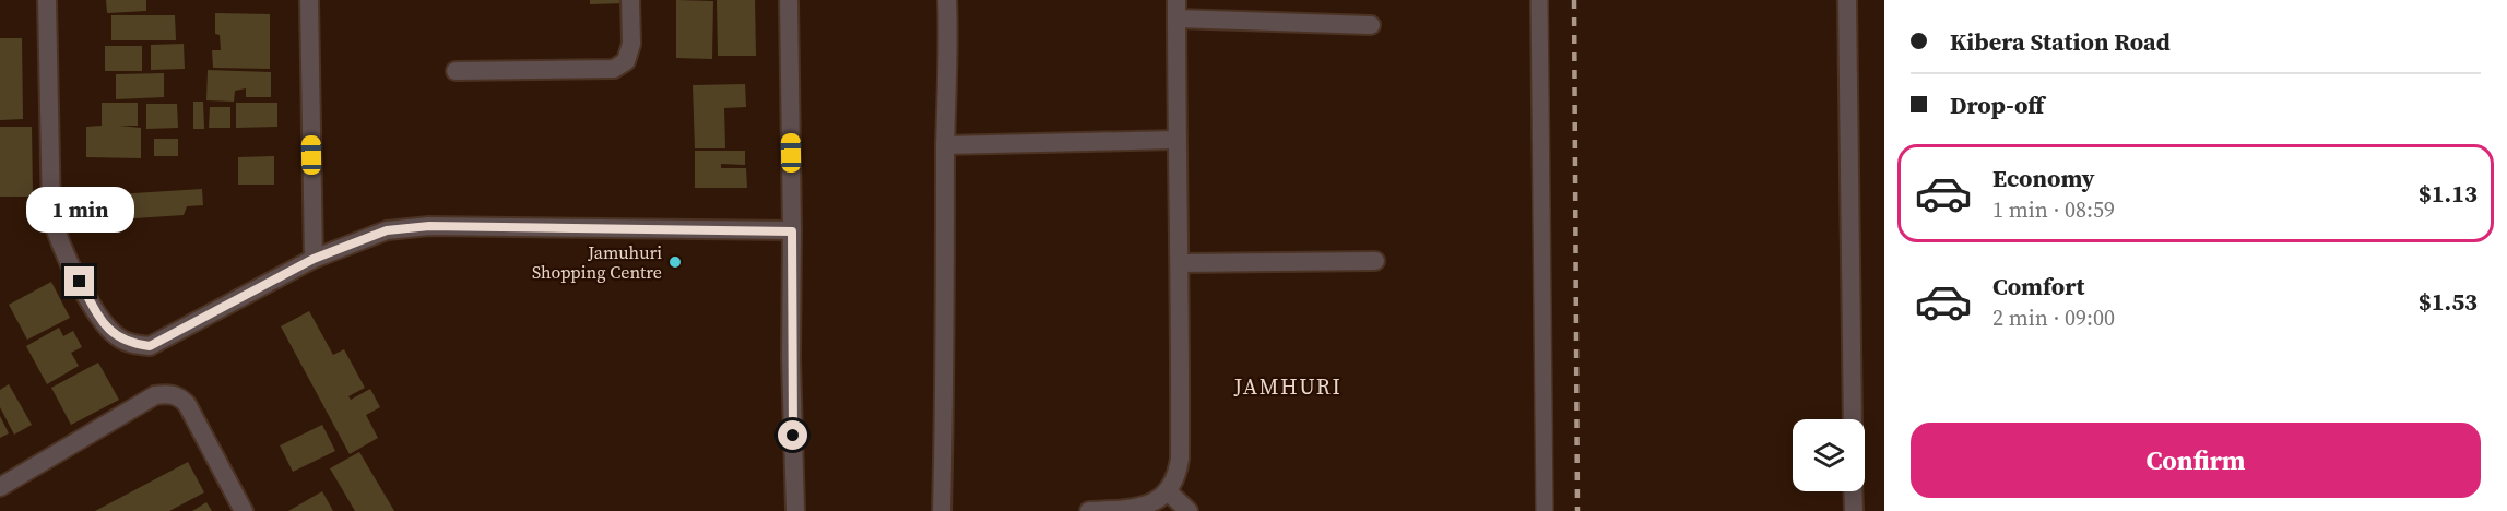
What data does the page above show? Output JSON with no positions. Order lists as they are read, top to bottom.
{
  "districts": ["JAMHURI"],
  "places": ["Jamuhuri Shopping Centre"],
  "page": {
    "banner": ["Kibera Station Road", "Drop-off"],
    "list": [
      {
        "name": "Economy",
        "note": "1 min · 08:59",
        "value": "$1.13"
      },
      {
        "name": "Comfort",
        "note": "2 min · 09:00",
        "value": "$1.53"
      }
    ],
    "bubble": "1 min",
    "buttons": "Confirm"
  }
}
